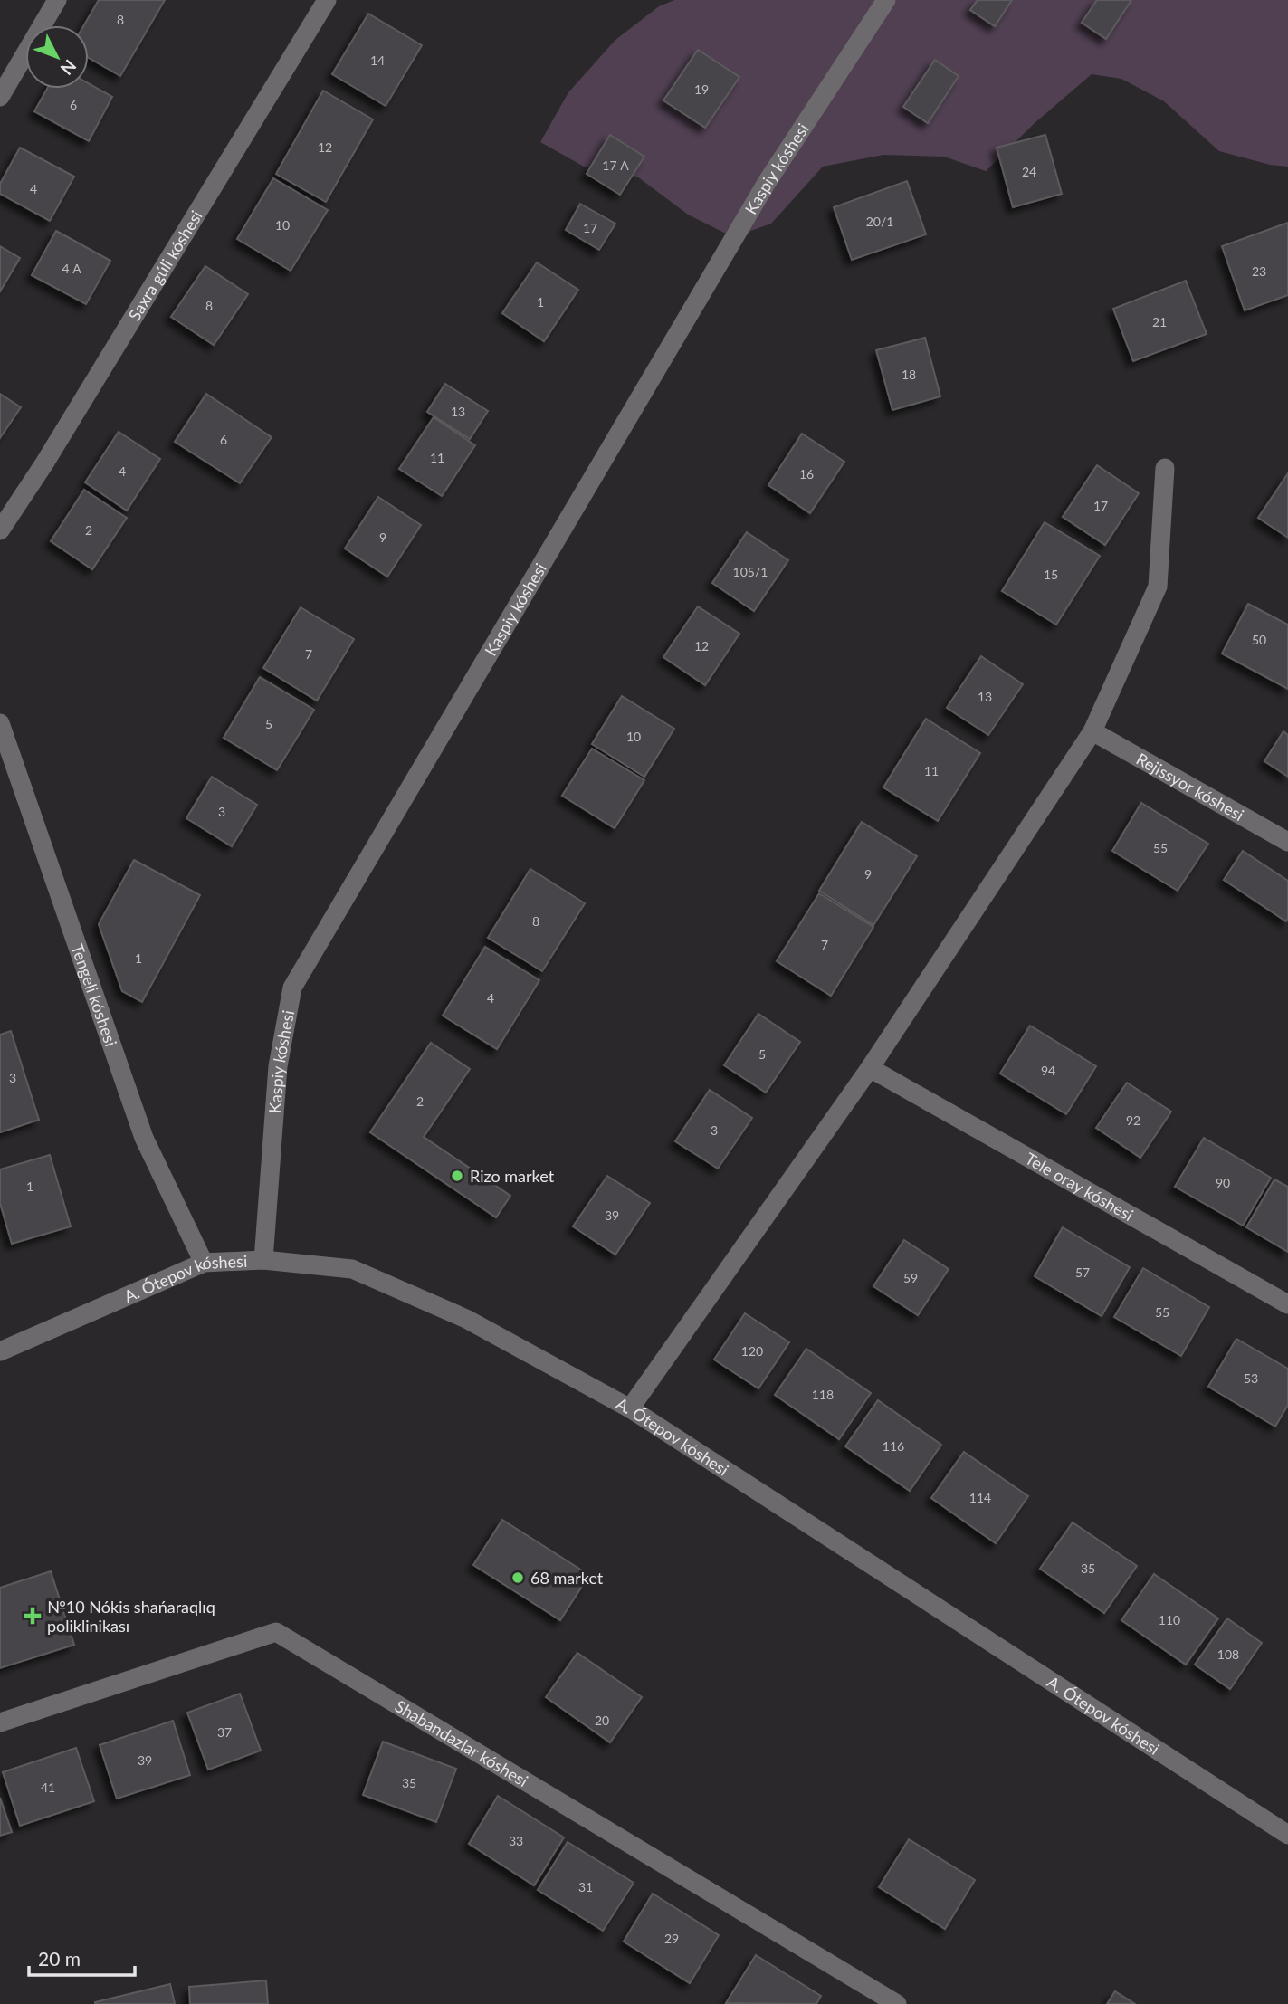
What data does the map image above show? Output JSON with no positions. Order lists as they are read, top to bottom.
{
  "streets": {
    "street": [
      "Kaspiy kóshesi",
      "Saxra gúli kóshesi",
      "Rejissyor kóshesi",
      "Tengeli kóshesi",
      "Tele oray kóshesi",
      "A. Ótepov kóshesi",
      "Shabandazlar kóshesi"
    ]
  },
  "crossings": [
    ["Kaspiy kóshesi", "A. Ótepov kóshesi"],
    ["Tengeli kóshesi", "A. Ótepov kóshesi"]
  ],
  "places": {
    "other": ["Rizo market", "68 market"],
    "health": ["№10 Nókis shańaraqlıq poliklinikası"]
  },
  "house_numbers": [
    "8",
    "14",
    "19",
    "6",
    "12",
    "17 А",
    "24",
    "4",
    "20/1",
    "10",
    "17",
    "4 А",
    "23",
    "1",
    "8",
    "21",
    "18",
    "13",
    "6",
    "11",
    "4",
    "16",
    "17",
    "2",
    "9",
    "105/1",
    "15",
    "50",
    "12",
    "7",
    "13",
    "5",
    "10",
    "11",
    "3",
    "55",
    "9",
    "8",
    "7",
    "1",
    "4",
    "5",
    "94",
    "3",
    "2",
    "92",
    "3",
    "90",
    "1",
    "39",
    "57",
    "59",
    "55",
    "120",
    "53",
    "118",
    "116",
    "114",
    "35",
    "110",
    "108",
    "20",
    "37",
    "39",
    "35",
    "41",
    "33",
    "31",
    "29"
  ],
  "scale_bar": "20 m",
  "north": "bottom right"
}
